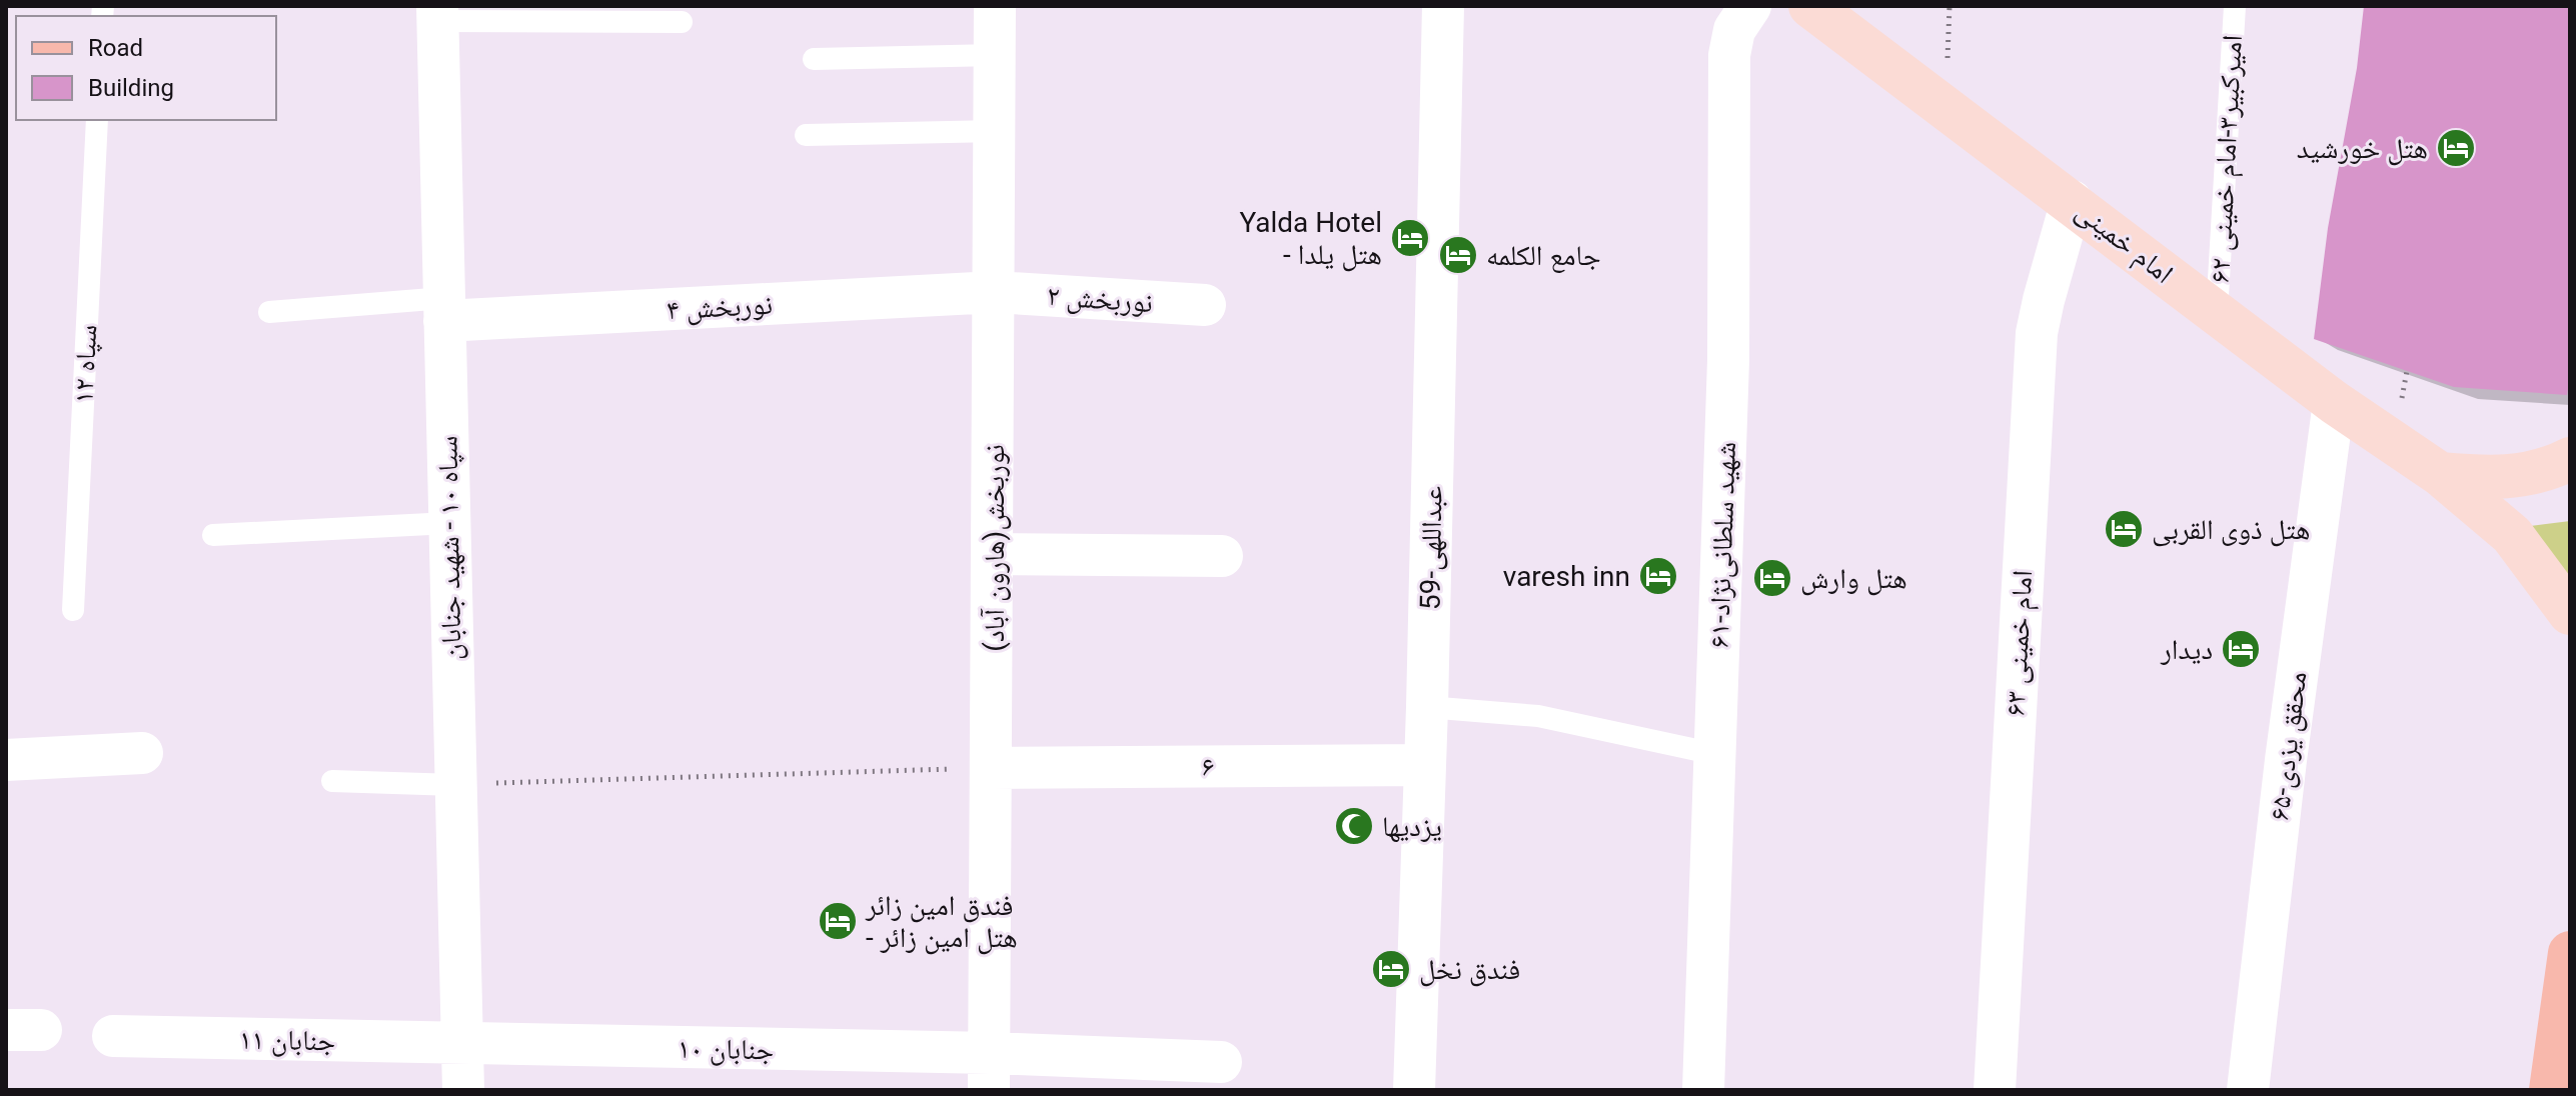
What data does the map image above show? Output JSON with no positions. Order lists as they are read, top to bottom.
{
  "streets": {
    "main road": ["امام خمینی"],
    "street": [
      "نوربخش ۲",
      "نوربخش ۴",
      "شهید سلطانی‌نژاد-۶۱",
      "سپاه ۱۰ - شهید جنابان",
      "نوربخش(هارون آباد)",
      "عبداللهی-59",
      "امام خمینی ۶۳",
      "محقق یزدی-۶۵",
      "۶",
      "جنابان ۱۱",
      "جنابان ۱۰"
    ],
    "lane": ["امیرکبیر۳-امام خمینی ۶۲", "سپاه ۱۲"]
  },
  "crossings": [
    ["امیرکبیر۳-امام خمینی ۶۲", "امام خمینی"],
    ["امام خمینی", "امام خمینی ۶۳"],
    ["امام خمینی", "محقق یزدی-۶۵"],
    ["نوربخش ۲", "نوربخش ۴"],
    ["نوربخش ۲", "نوربخش(هارون آباد)"],
    ["نوربخش ۴", "سپاه ۱۰ - شهید جنابان"],
    ["نوربخش ۴", "نوربخش(هارون آباد)"],
    ["سپاه ۱۰ - شهید جنابان", "جنابان ۱۱"],
    ["سپاه ۱۰ - شهید جنابان", "جنابان ۱۰"],
    ["نوربخش(هارون آباد)", "۶"],
    ["نوربخش(هارون آباد)", "جنابان ۱۰"],
    ["عبداللهی-59", "۶"],
    ["جنابان ۱۱", "جنابان ۱۰"]
  ],
  "places": {
    "hotel": [
      "هتل خورشید",
      "Yalda Hotel - هتل یلدا",
      "جامع الکلمه",
      "هتل ذوی القربی",
      "varesh inn",
      "هتل وارش",
      "ديدار",
      "فندق امین زائر - هتل امین زائر",
      "فندق نخل"
    ],
    "mosque": ["یزدیها"]
  },
  "legend": ["Road", "Building"]
}
